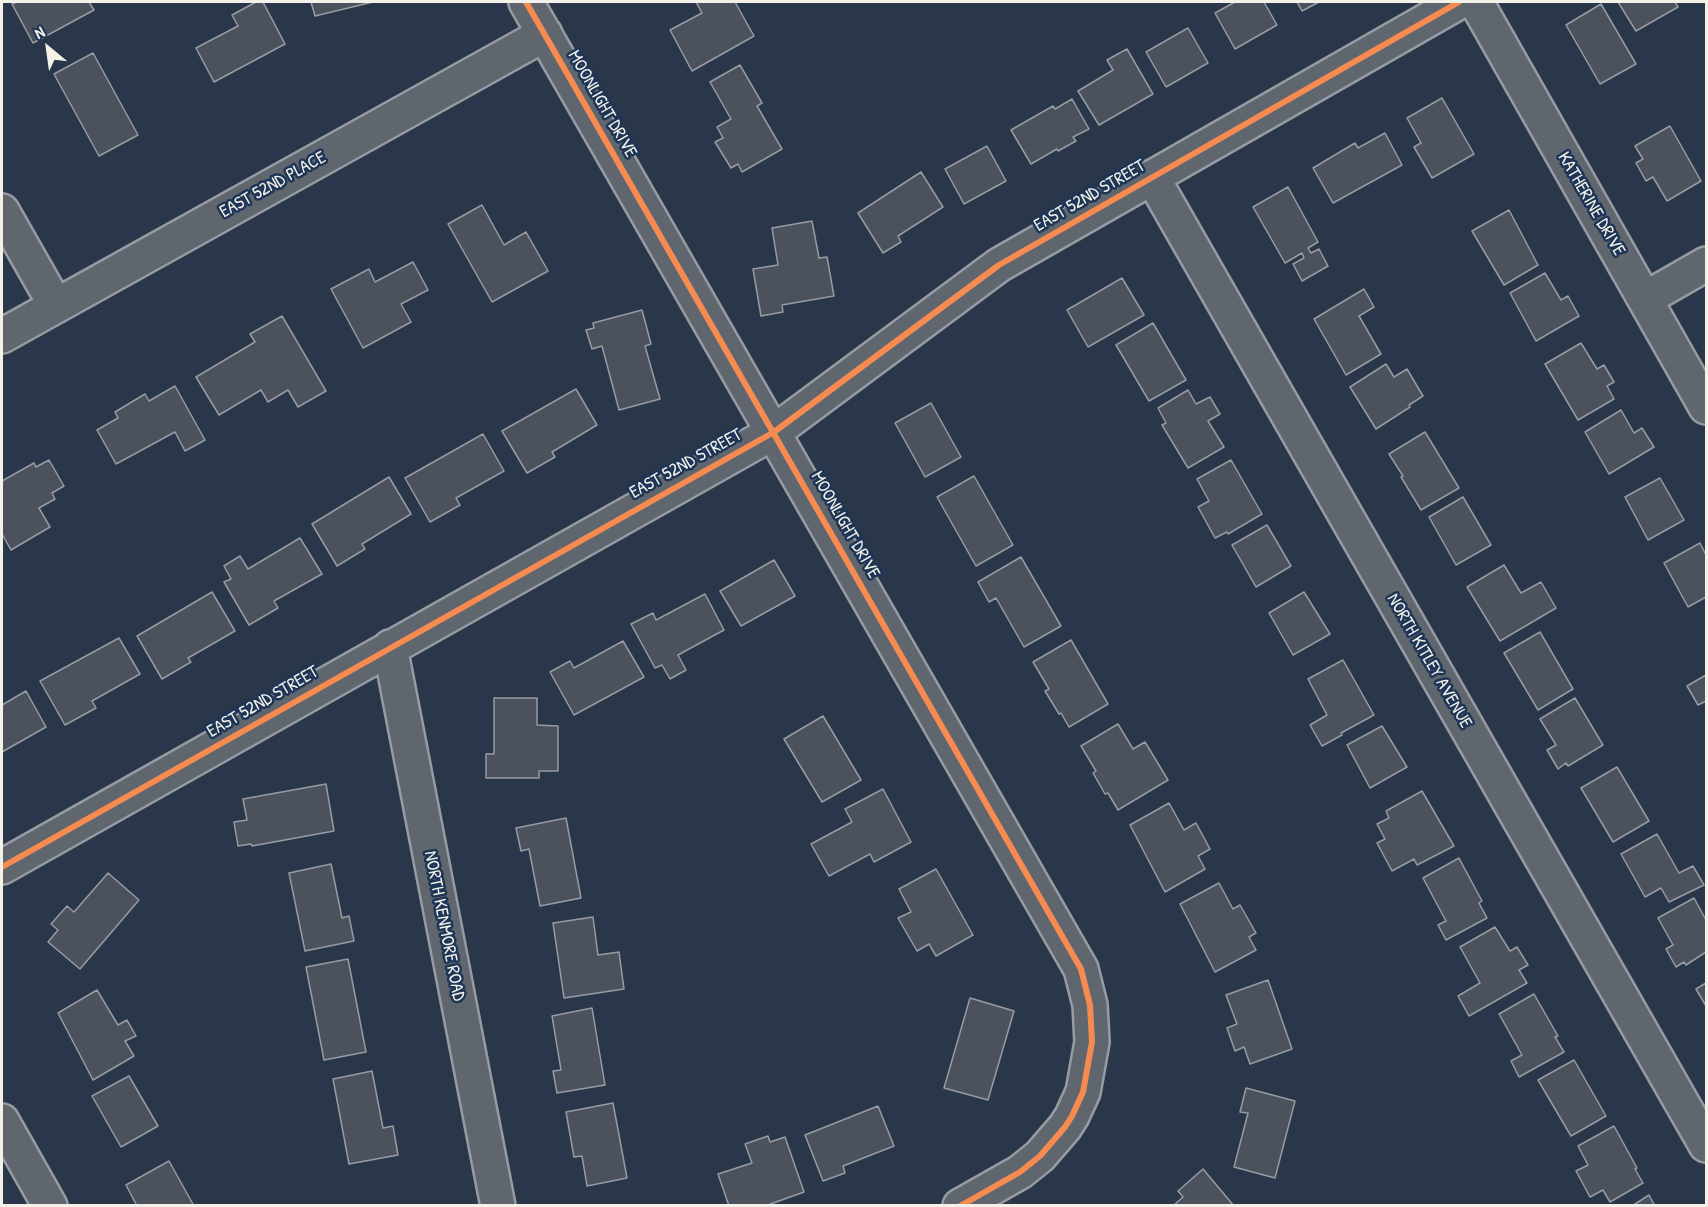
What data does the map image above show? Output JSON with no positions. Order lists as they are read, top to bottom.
{
  "streets": {
    "street": [
      "MOONLIGHT DRIVE",
      "EAST 52ND PLACE",
      "EAST 52ND STREET",
      "KATHERINE DRIVE",
      "NORTH KITLEY AVENUE",
      "NORTH KENMORE ROAD"
    ]
  },
  "crossings": [
    ["MOONLIGHT DRIVE", "EAST 52ND PLACE"],
    ["MOONLIGHT DRIVE", "EAST 52ND STREET"],
    ["EAST 52ND STREET", "NORTH KITLEY AVENUE"],
    ["EAST 52ND STREET", "NORTH KENMORE ROAD"]
  ],
  "north": "top left"
}
